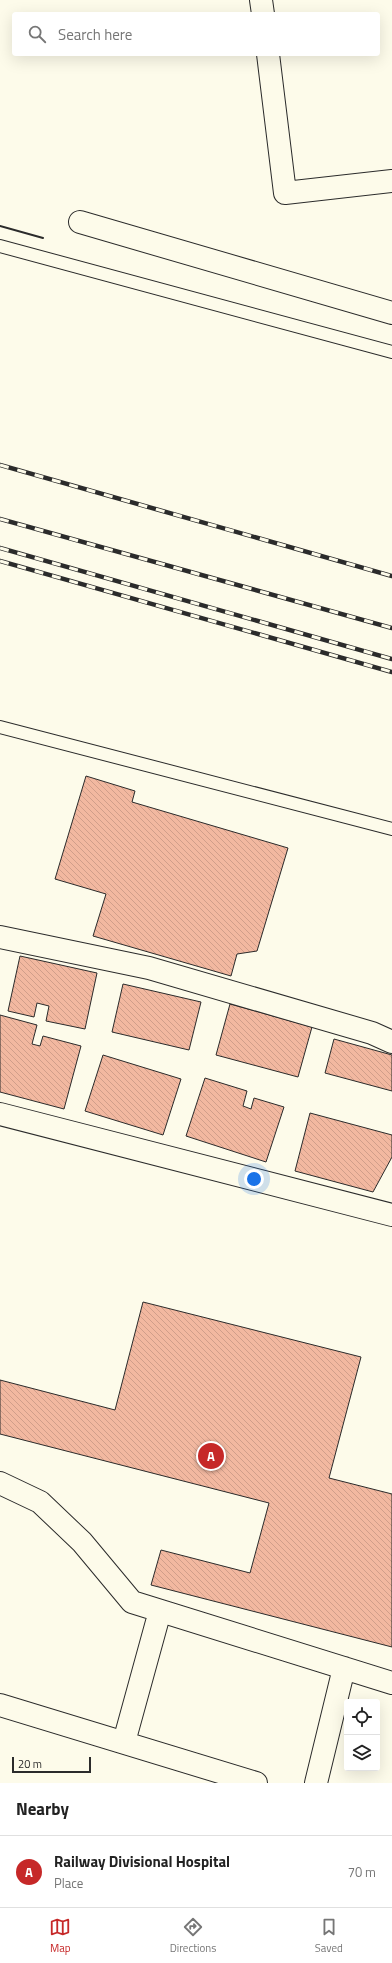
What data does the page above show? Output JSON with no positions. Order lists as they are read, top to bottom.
{
  "scale_bar": "20 m",
  "page": {
    "search": "Search here",
    "pins": "A",
    "scale": "20 m",
    "heading": "Nearby",
    "list": [
      {
        "mark": "A",
        "name": "Railway Divisional Hospital",
        "note": "Place",
        "value": "70 m"
      }
    ],
    "nav": ["Map", "Directions", "Saved"]
  }
}
